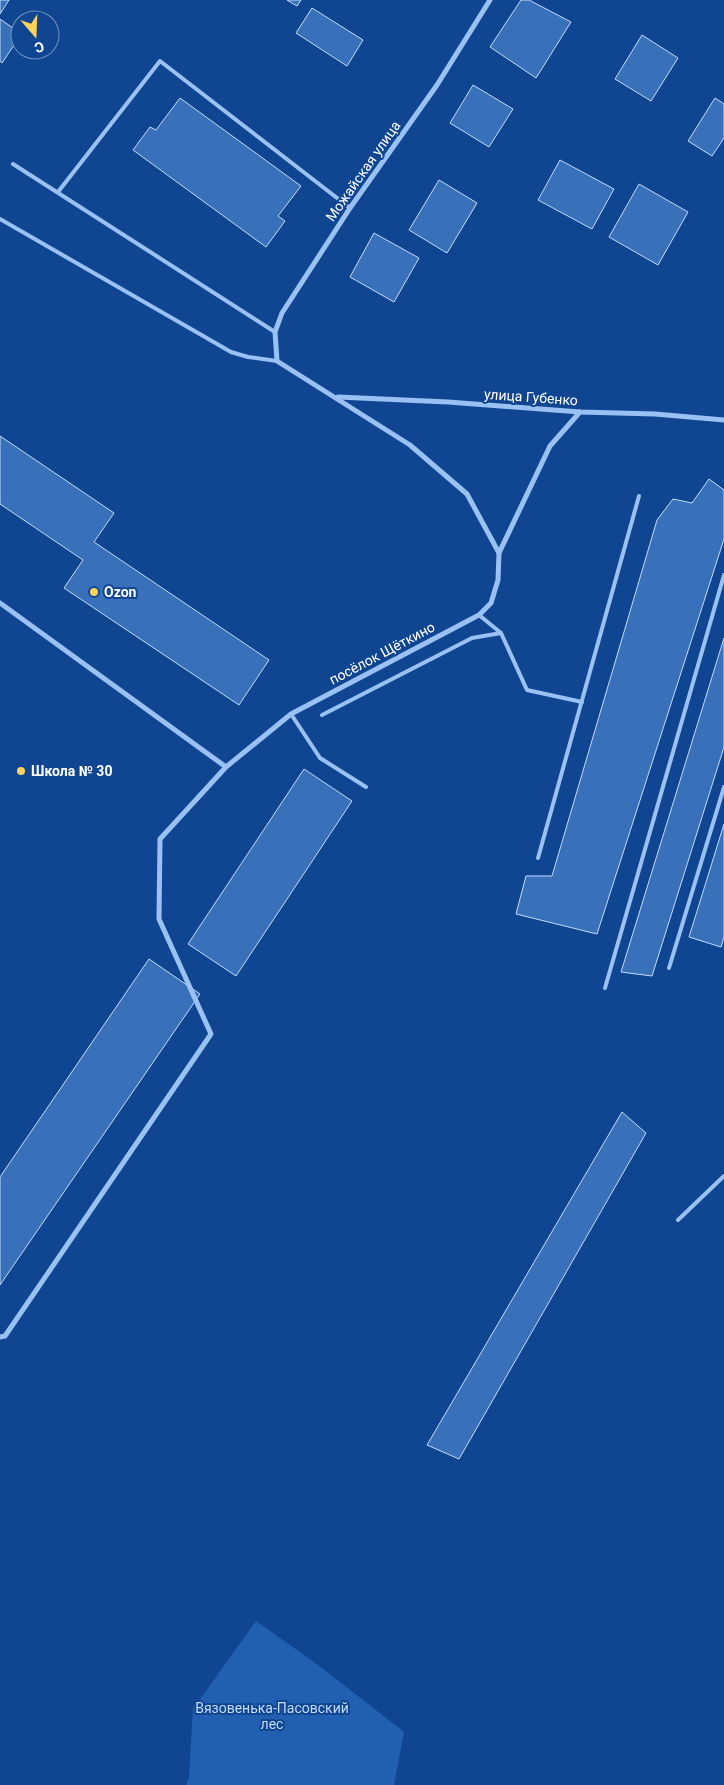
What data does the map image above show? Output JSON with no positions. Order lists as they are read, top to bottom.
{
  "streets": {
    "street": ["Можайская улица", "улица Губенко", "посёлок Щёткино"]
  },
  "crossings": [
    ["Можайская улица", "посёлок Щёткино"],
    ["улица Губенко", "посёлок Щёткино"]
  ],
  "parks": ["Вязовенька-Пасовский лес"],
  "places": ["Ozon", "Школа № 30"],
  "north": "bottom"
}
